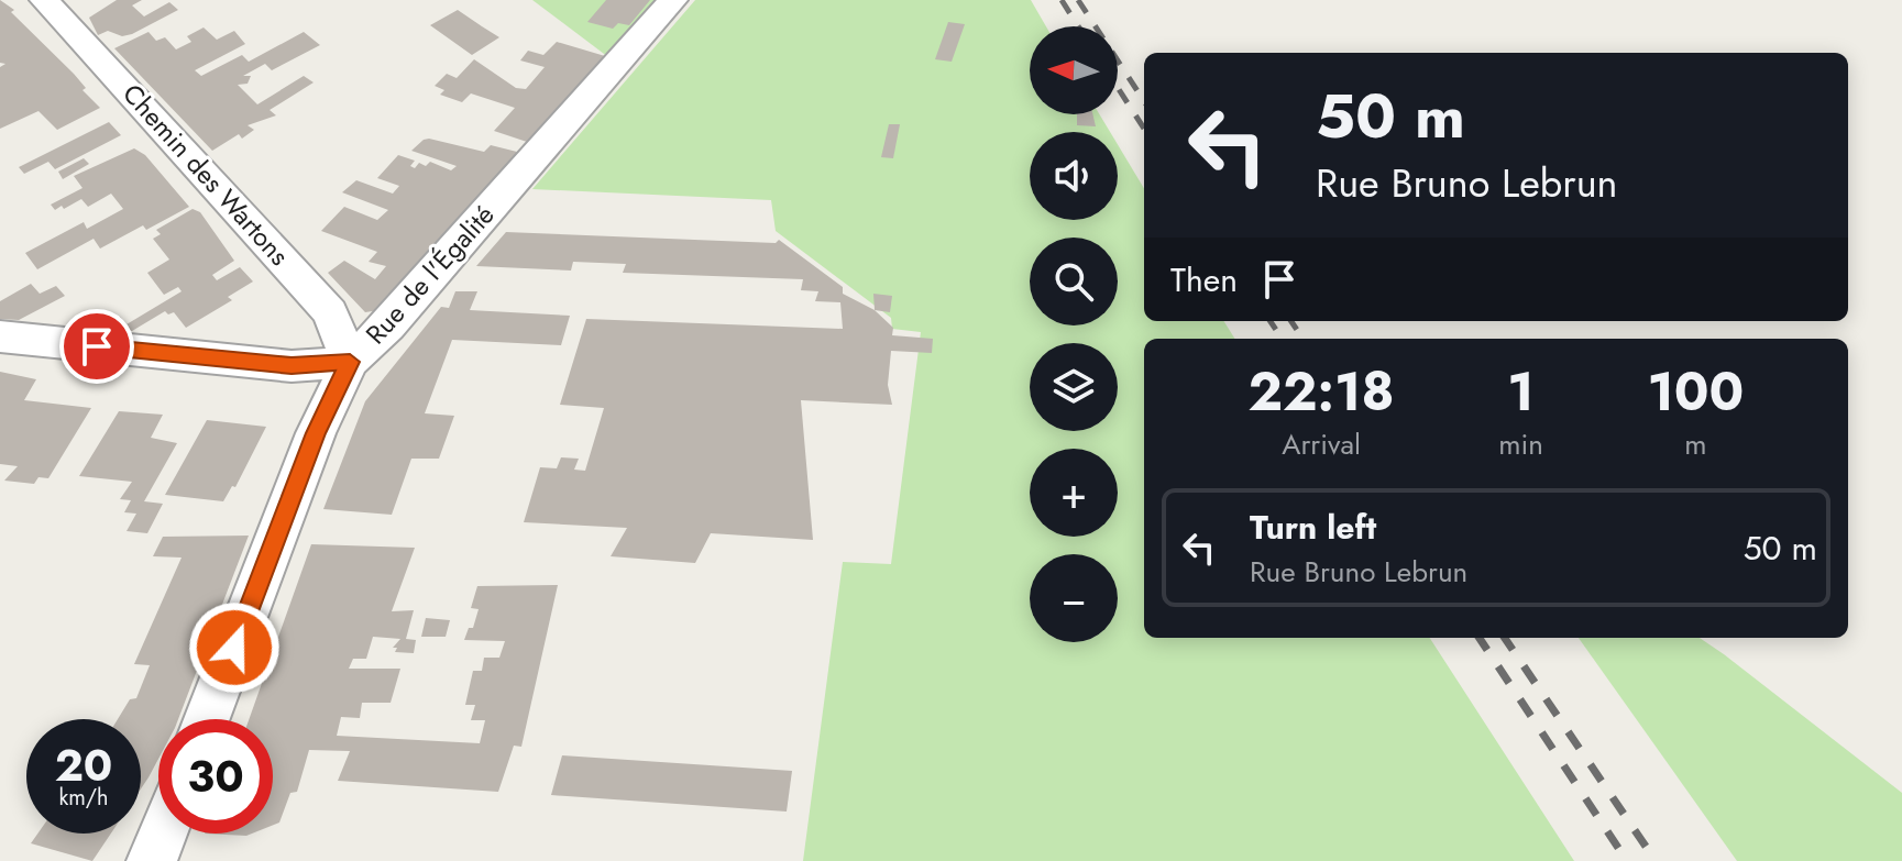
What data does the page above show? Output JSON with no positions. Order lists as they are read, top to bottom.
{
  "streets": {
    "street": ["Chemin des Wartons", "Rue de l'Égalité"]
  },
  "crossings": [
    ["Chemin des Wartons", "Rue de l'Égalité"]
  ],
  "north": "left",
  "page": {
    "map_buttons": ["+", "−"],
    "turn": ["50 m", "Rue Bruno Lebrun"],
    "then": "Then",
    "eta": [
      "22:18",
      "Arrival",
      "1",
      "min",
      "100",
      "m"
    ],
    "list": [
      {
        "name": "Turn left",
        "note": "Rue Bruno Lebrun",
        "value": "50 m"
      }
    ],
    "speed": "20 km/h",
    "limit": "30"
  }
}
